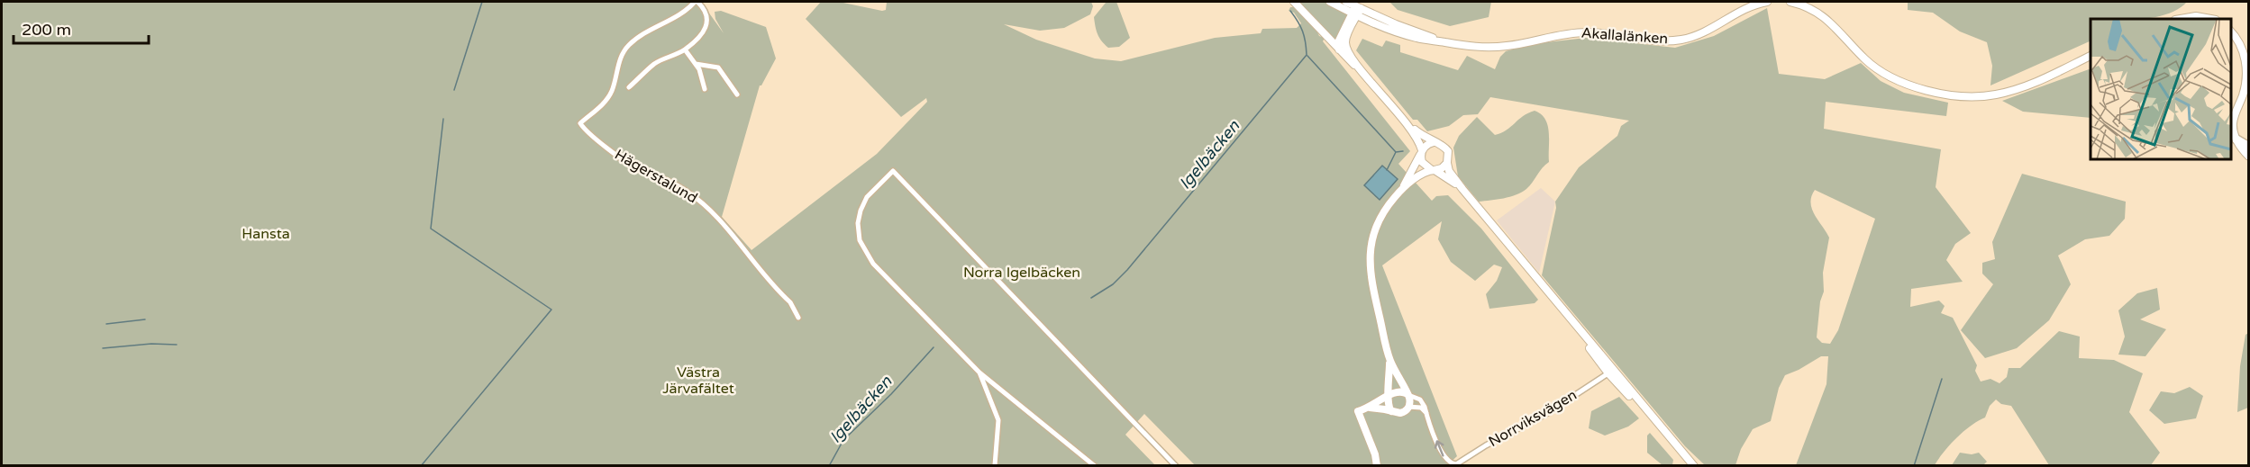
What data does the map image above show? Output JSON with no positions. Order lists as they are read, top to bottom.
{
  "streets": {
    "street": ["Akallalänken", "Hägerstalund", "Norrviksvägen"]
  },
  "water": ["Igelbäcken"],
  "parks": ["Hansta", "Norra Igelbäcken", "Västra Järvafältet"],
  "scale_bar": "200 m"
}
